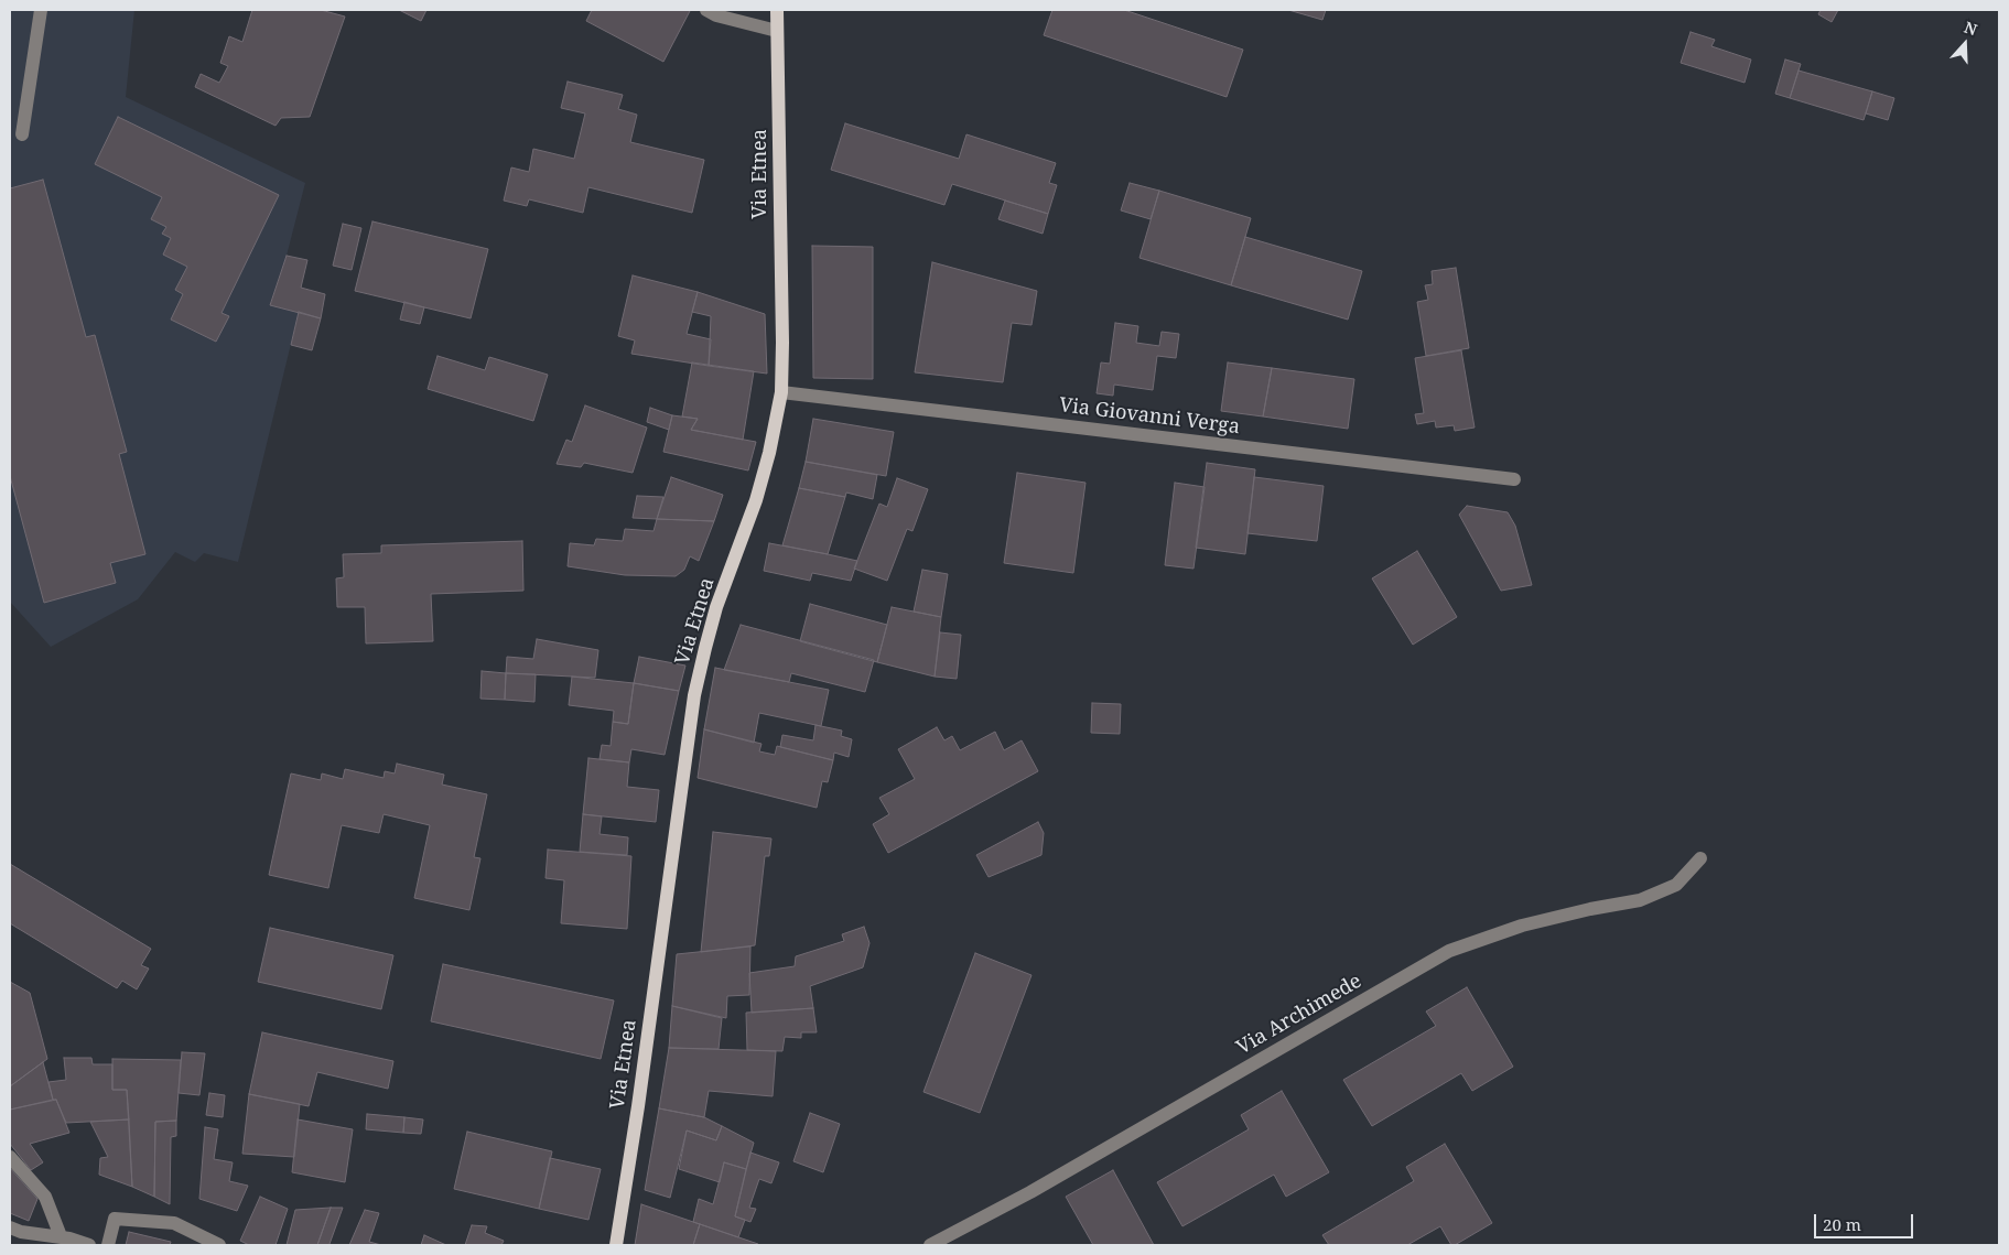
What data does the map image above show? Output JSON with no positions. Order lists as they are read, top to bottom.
{
  "streets": {
    "main road": ["Via Etnea"],
    "street": ["Via Giovanni Verga", "Via Archimede"]
  },
  "crossings": [
    ["Via Etnea", "Via Giovanni Verga"]
  ],
  "scale_bar": "20 m",
  "north": "top"
}
